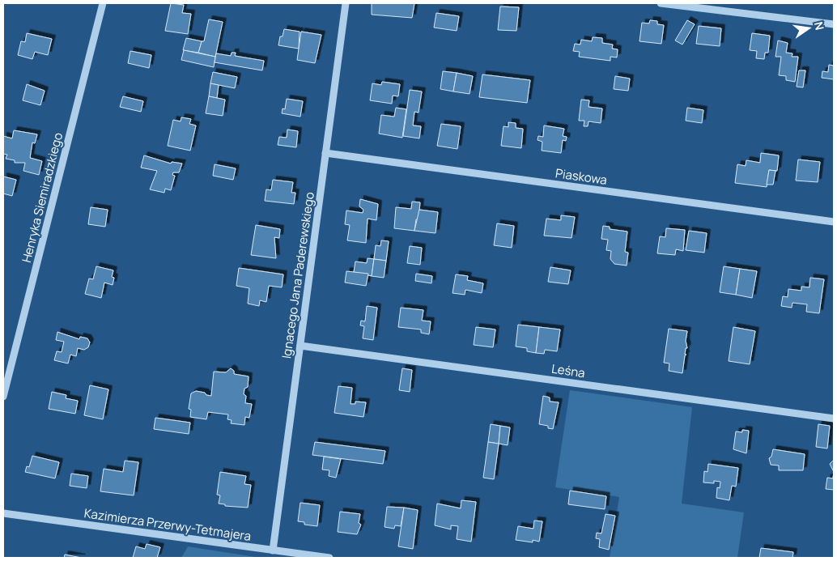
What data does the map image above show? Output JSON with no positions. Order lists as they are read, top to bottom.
{
  "streets": {
    "street": [
      "Piaskowa",
      "Henryka Siemiradzkiego",
      "Ignacego Jana Paderewskiego",
      "Leśna",
      "Kazimierza Przerwy-Tetmajera"
    ]
  },
  "crossings": [
    ["Piaskowa", "Ignacego Jana Paderewskiego"],
    ["Ignacego Jana Paderewskiego", "Leśna"],
    ["Ignacego Jana Paderewskiego", "Kazimierza Przerwy-Tetmajera"]
  ],
  "north": "right"
}
